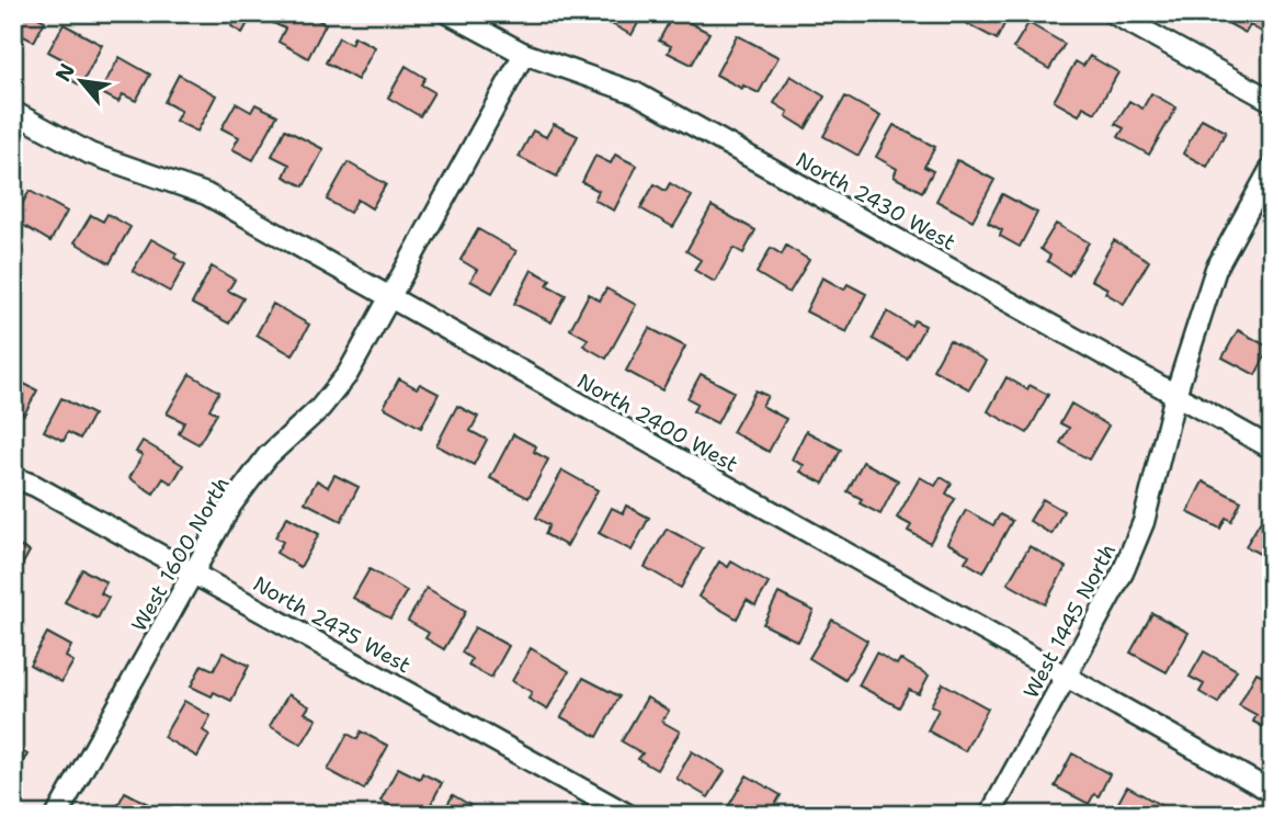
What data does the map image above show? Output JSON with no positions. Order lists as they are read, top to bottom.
{
  "streets": {
    "street": [
      "North 2430 West",
      "North 2400 West",
      "West 1600 North",
      "West 1445 North",
      "North 2475 West"
    ]
  },
  "crossings": [
    ["North 2430 West", "West 1600 North"],
    ["North 2430 West", "West 1445 North"],
    ["North 2400 West", "West 1600 North"],
    ["North 2400 West", "West 1445 North"],
    ["West 1600 North", "North 2475 West"]
  ],
  "north": "top left"
}
